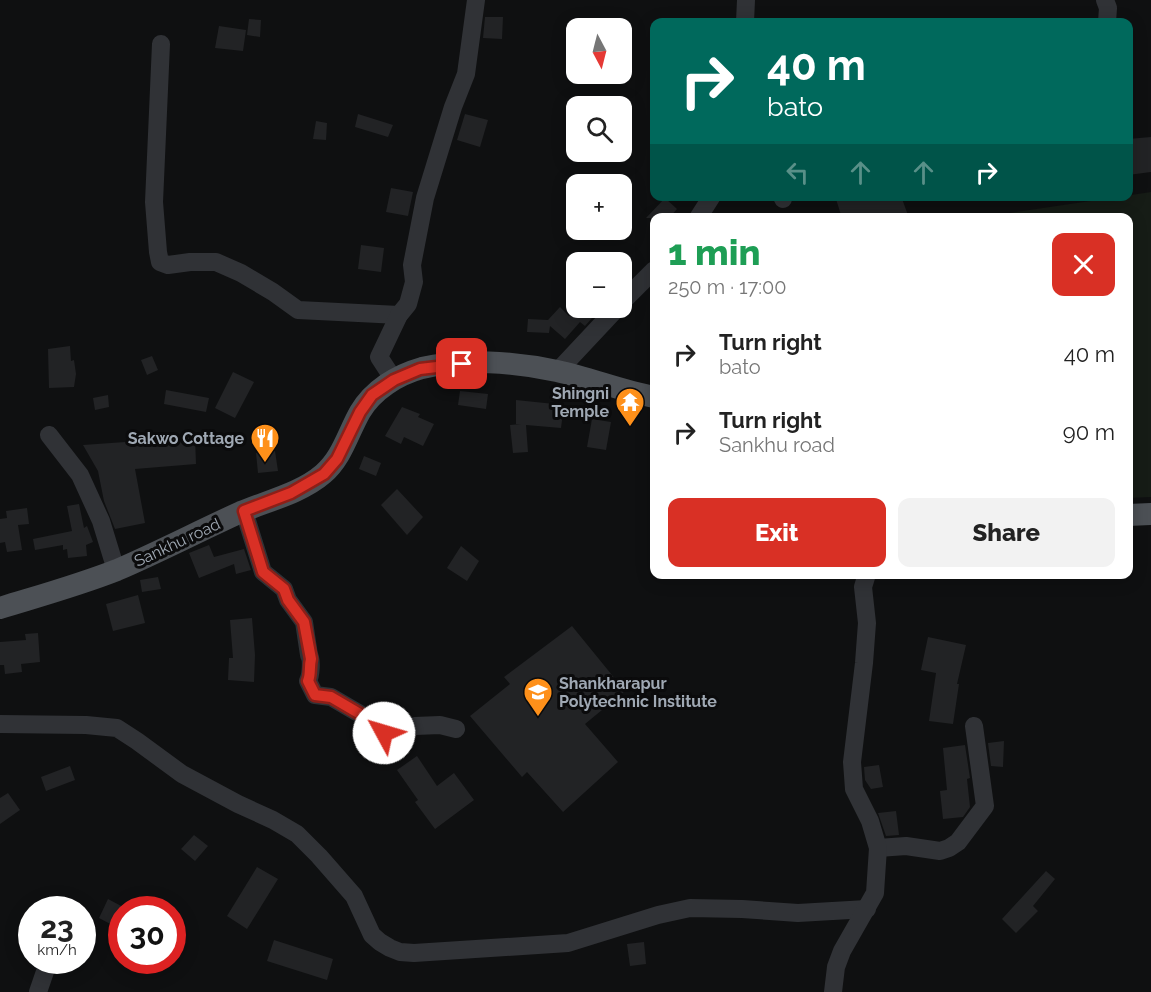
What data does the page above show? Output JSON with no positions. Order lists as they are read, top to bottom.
{
  "streets": {
    "main road": ["Sankhu road"]
  },
  "places": {
    "temple": ["Shingni Temple"],
    "restaurant": ["Sakwo Cottage"],
    "school or university": ["Shankharapur Polytechnic Institute"]
  },
  "north": "bottom",
  "page": {
    "map_buttons": ["+", "−"],
    "turn": ["40 m", "bato"],
    "heading": ["1 min", "250 m · 17:00"],
    "list": [
      {
        "name": "Turn right",
        "note": "bato",
        "value": "40 m"
      },
      {
        "name": "Turn right",
        "note": "Sankhu road",
        "value": "90 m"
      }
    ],
    "buttons": ["Exit", "Share"],
    "speed": "23 km/h",
    "limit": "30"
  }
}
